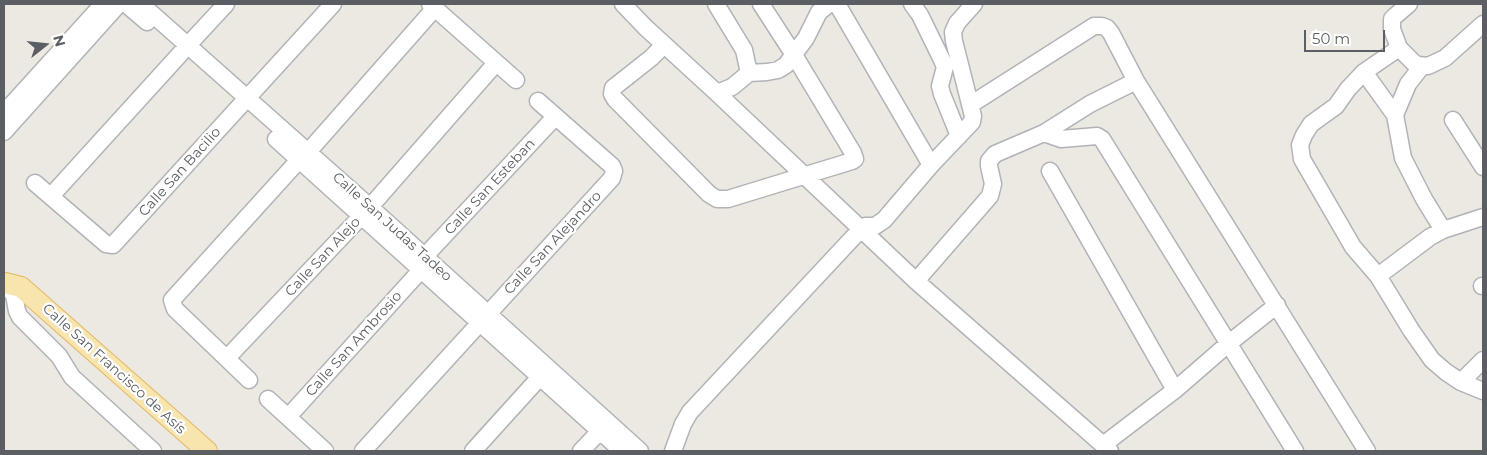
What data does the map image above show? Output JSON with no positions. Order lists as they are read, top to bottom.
{
  "streets": {
    "main road": ["Calle San Francisco de Asís"],
    "street": [
      "Calle San Bacilio",
      "Calle San Esteban",
      "Calle San Judas Tadeo",
      "Calle San Alejandro",
      "Calle San Alejo",
      "Calle San Ambrosio"
    ]
  },
  "crossings": [
    ["Calle San Bacilio", "Calle San Judas Tadeo"],
    ["Calle San Esteban", "Calle San Judas Tadeo"],
    ["Calle San Esteban", "Calle San Alejandro"],
    ["Calle San Esteban", "Calle San Ambrosio"],
    ["Calle San Judas Tadeo", "Calle San Alejandro"],
    ["Calle San Judas Tadeo", "Calle San Alejo"],
    ["Calle San Judas Tadeo", "Calle San Ambrosio"]
  ],
  "scale_bar": "50 m",
  "north": "right"
}
